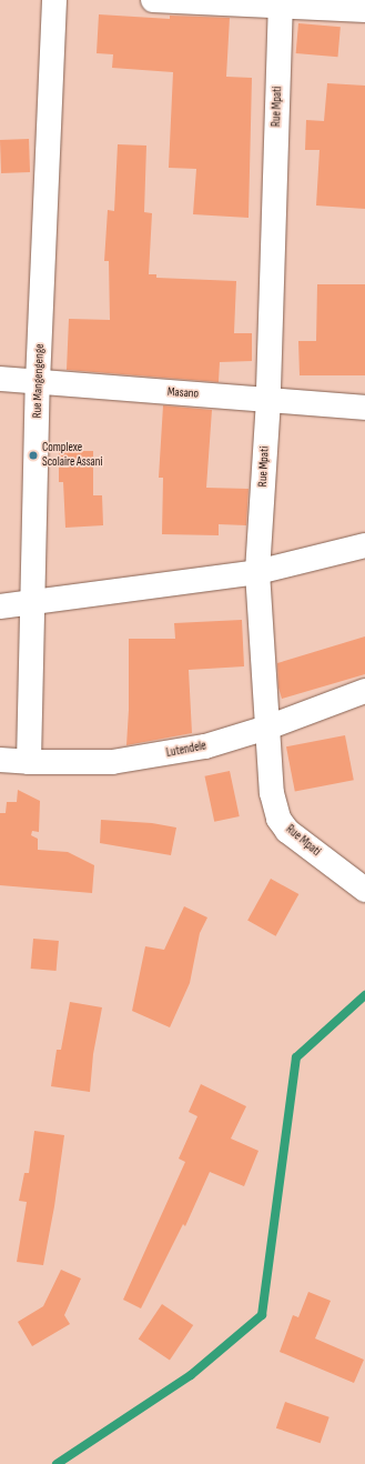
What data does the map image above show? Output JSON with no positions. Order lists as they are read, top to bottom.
{
  "streets": {
    "street": [
      "Rue Mpati",
      "Rue Mangengenge",
      "Masano",
      "Lutendele"
    ]
  },
  "crossings": [
    ["Rue Mpati", "Masano"],
    ["Rue Mpati", "Lutendele"],
    ["Rue Mangengenge", "Masano"],
    ["Rue Mangengenge", "Lutendele"]
  ],
  "places": ["Complexe Scolaire Assani"]
}
